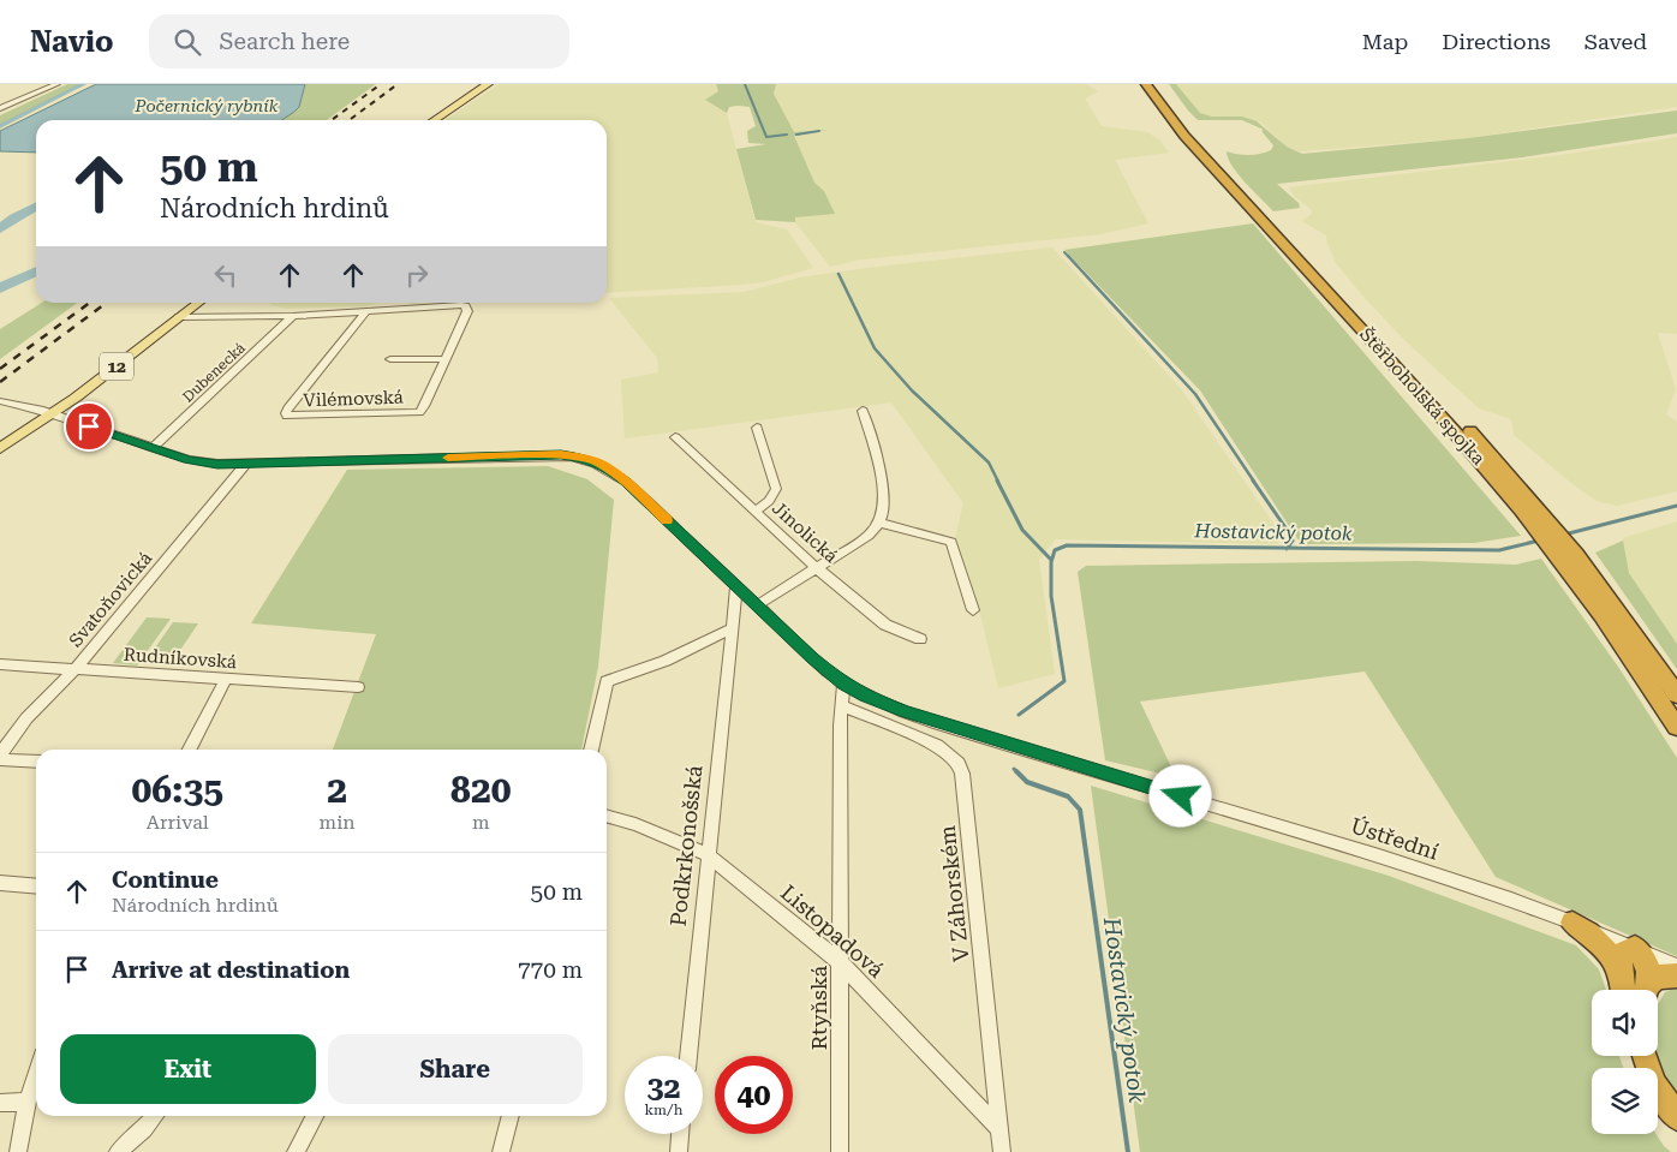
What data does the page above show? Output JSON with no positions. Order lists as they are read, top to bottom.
{
  "streets": {
    "highway": ["Štěrboholská spojka"],
    "main road": ["12"],
    "street": [
      "Dubenecká",
      "Vilémovská",
      "Jinolická",
      "Svatoňovická",
      "Rudníkovská",
      "Ústřední",
      "Podkrkonošská",
      "V Záhorském",
      "Listopadová",
      "Rtyňská"
    ]
  },
  "crossings": [
    ["12", "Ústřední"],
    ["Dubenecká", "Ústřední"],
    ["Svatoňovická", "Rudníkovská"],
    ["Svatoňovická", "Ústřední"],
    ["Ústřední", "Podkrkonošská"],
    ["Ústřední", "Rtyňská"],
    ["Podkrkonošská", "Listopadová"],
    ["V Záhorském", "Listopadová"],
    ["V Záhorském", "Rtyňská"],
    ["Listopadová", "Rtyňská"]
  ],
  "water": ["Počernický rybník", "Hostavický potok"],
  "page": {
    "header": "Navio",
    "search": "Search here",
    "nav": ["Map", "Directions", "Saved"],
    "turn": ["50 m", "Národních hrdinů"],
    "eta": [
      "06:35",
      "Arrival",
      "2",
      "min",
      "820",
      "m"
    ],
    "list": [
      {
        "name": "Continue",
        "note": "Národních hrdinů",
        "value": "50 m"
      },
      {
        "name": "Arrive at destination",
        "value": "770 m"
      }
    ],
    "buttons": ["Exit", "Share"],
    "speed": "32 km/h",
    "limit": "40"
  }
}
